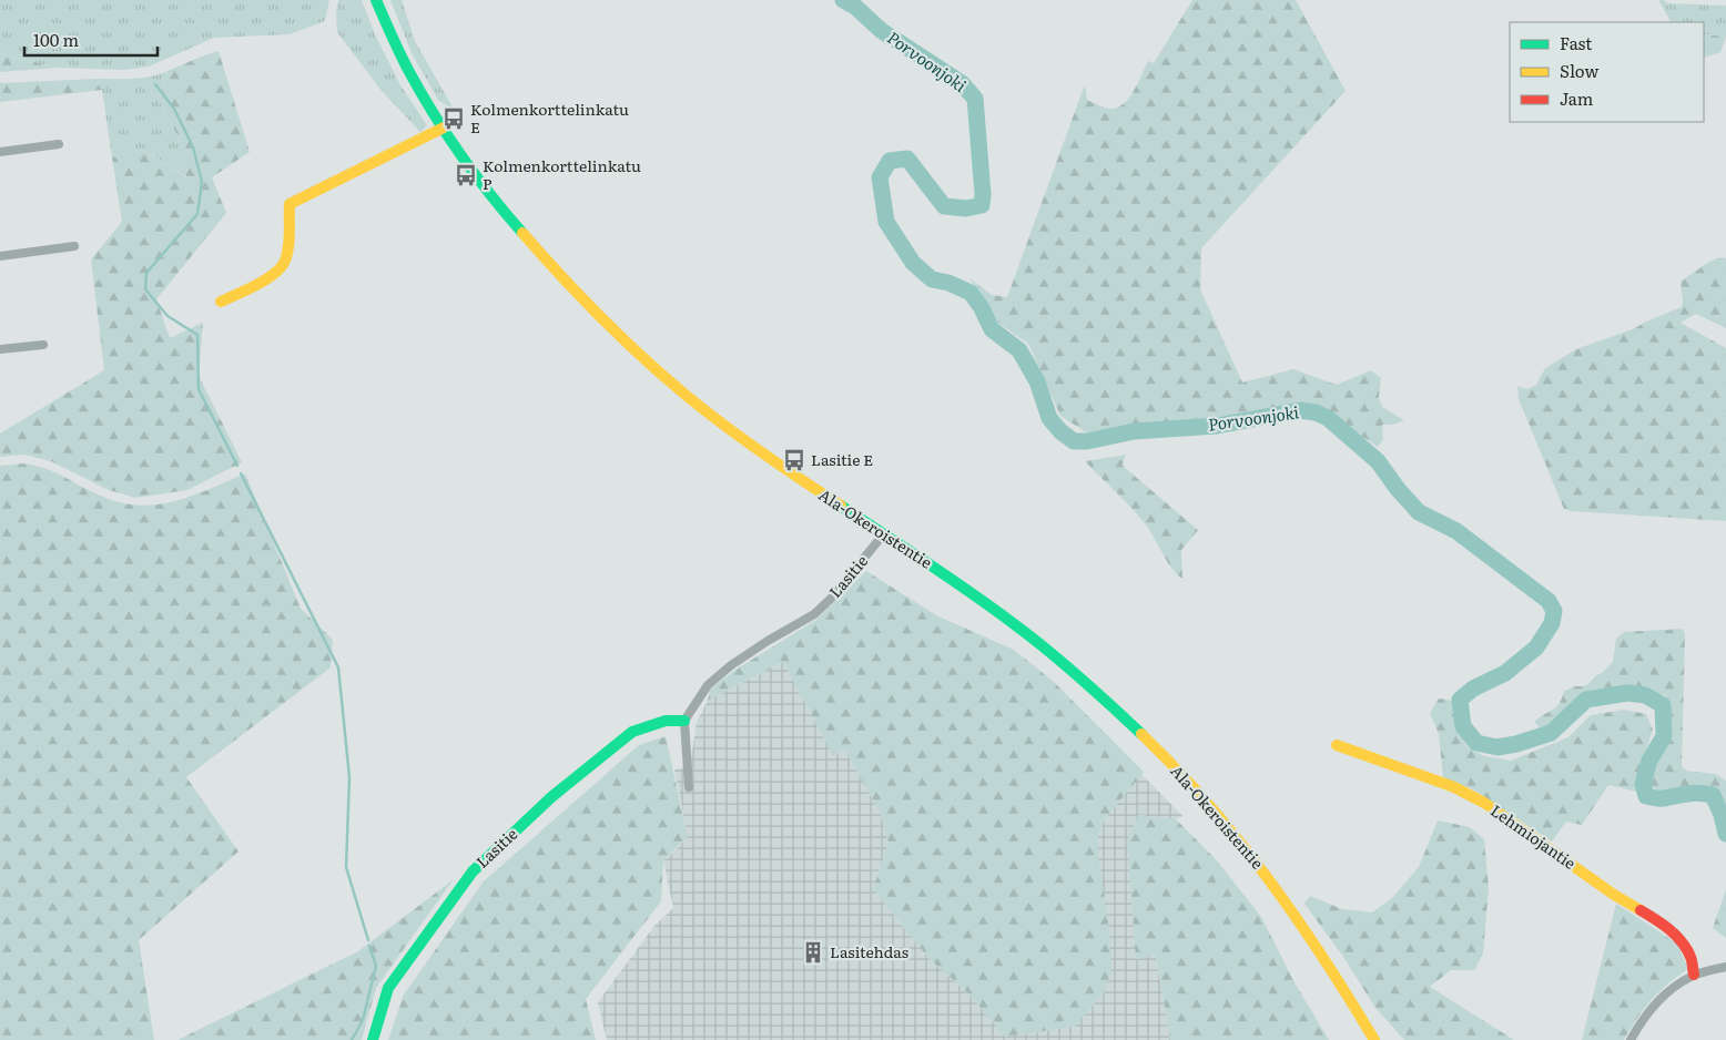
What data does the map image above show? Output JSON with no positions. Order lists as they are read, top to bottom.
{
  "streets": {
    "main road": ["Ala-Okeroistentie", "Lasitie", "Lehmiojantie"]
  },
  "crossings": [
    ["Ala-Okeroistentie", "Lasitie"]
  ],
  "water": ["Porvoonjoki"],
  "places": {
    "bus stop": ["Kolmenkorttelinkatu E", "Kolmenkorttelinkatu P", "Lasitie E"],
    "building": ["Lasitehdas"]
  },
  "legend": ["Fast", "Slow", "Jam"],
  "scale_bar": "100 m"
}
